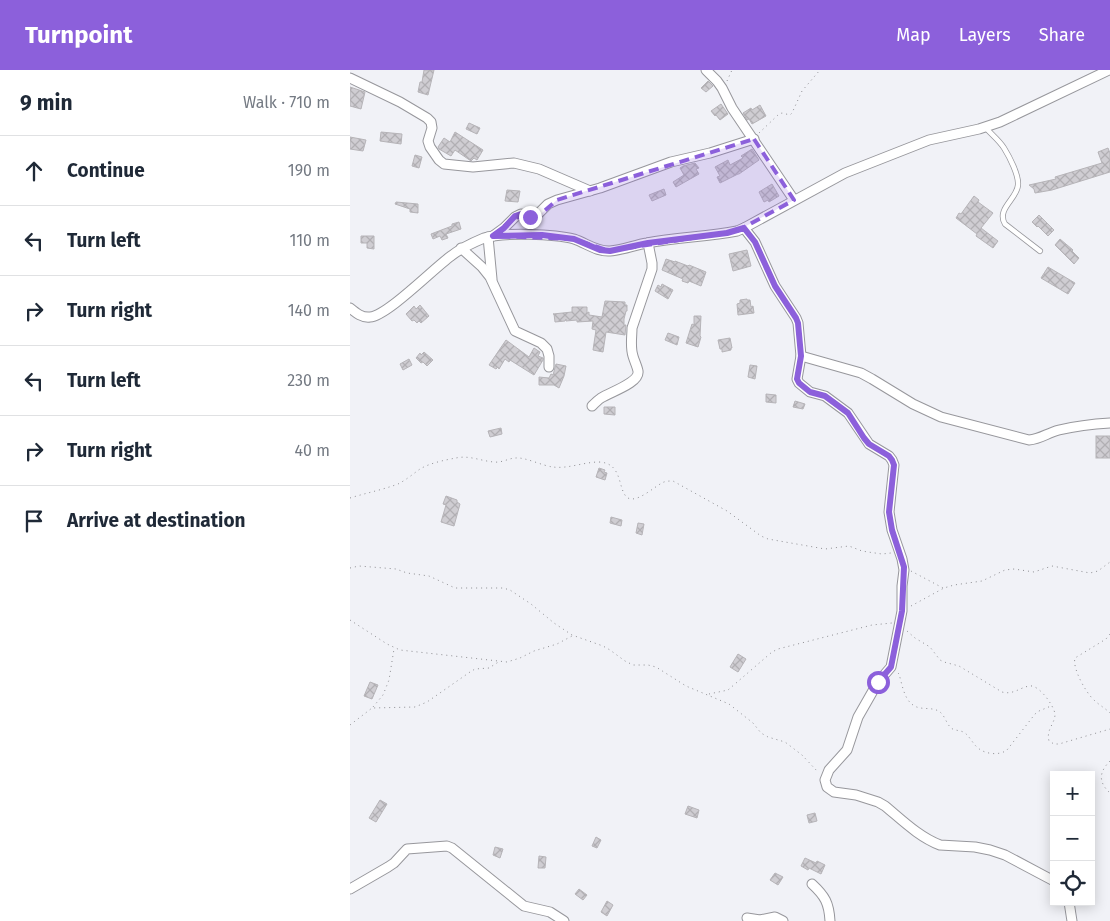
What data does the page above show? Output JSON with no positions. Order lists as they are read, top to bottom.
{
  "page": {
    "header": "Turnpoint",
    "nav": ["Map", "Layers", "Share"],
    "heading": ["9 min", "Walk · 710 m"],
    "list": [
      ["Continue", "190 m"],
      ["Turn left", "110 m"],
      ["Turn right", "140 m"],
      ["Turn left", "230 m"],
      ["Turn right", "40 m"],
      "Arrive at destination"
    ],
    "map_buttons": ["+", "−"]
  }
}
